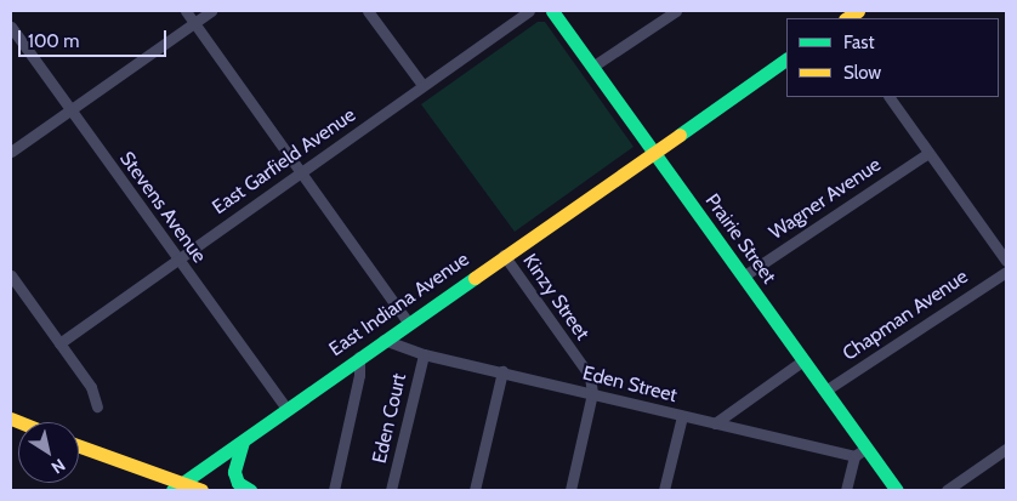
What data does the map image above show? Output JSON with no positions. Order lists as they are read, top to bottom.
{
  "streets": {
    "main road": ["Prairie Street", "East Indiana Avenue"],
    "street": [
      "East Garfield Avenue",
      "Wagner Avenue",
      "Stevens Avenue",
      "Kinzy Street",
      "Chapman Avenue",
      "Eden Street",
      "Eden Court"
    ]
  },
  "crossings": [
    ["East Garfield Avenue", "Stevens Avenue"],
    ["Wagner Avenue", "Prairie Street"],
    ["Stevens Avenue", "East Indiana Avenue"],
    ["Prairie Street", "East Indiana Avenue"],
    ["Prairie Street", "Chapman Avenue"],
    ["Prairie Street", "Eden Street"],
    ["Kinzy Street", "East Indiana Avenue"],
    ["Kinzy Street", "Eden Street"],
    ["East Indiana Avenue", "Eden Street"],
    ["Eden Street", "Eden Court"]
  ],
  "legend": ["Fast", "Slow"],
  "scale_bar": "100 m",
  "north": "bottom right"
}
